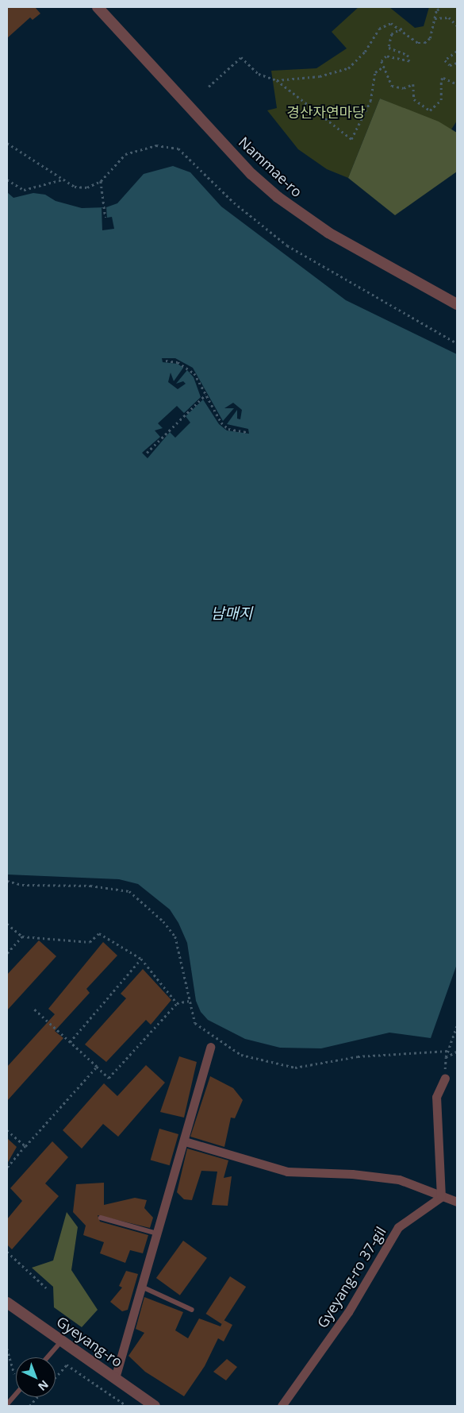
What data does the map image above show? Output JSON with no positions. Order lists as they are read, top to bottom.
{
  "streets": {
    "street": ["Nammae-ro", "Gyeyang-ro 37-gil", "Gyeyang-ro"]
  },
  "water": ["남매지"],
  "parks": ["경산자연마당"],
  "north": "bottom right"
}
